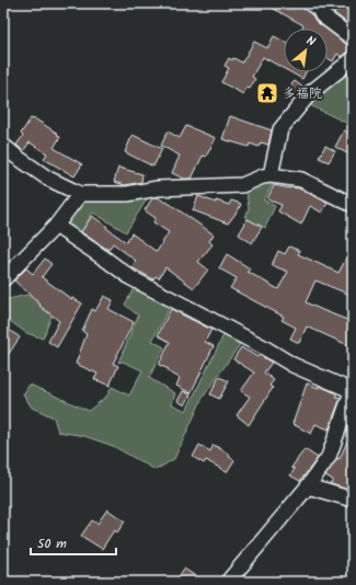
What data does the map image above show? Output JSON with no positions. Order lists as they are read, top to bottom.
{
  "places": {
    "temple": ["多福院"]
  },
  "scale_bar": "50 m",
  "north": "top right"
}
